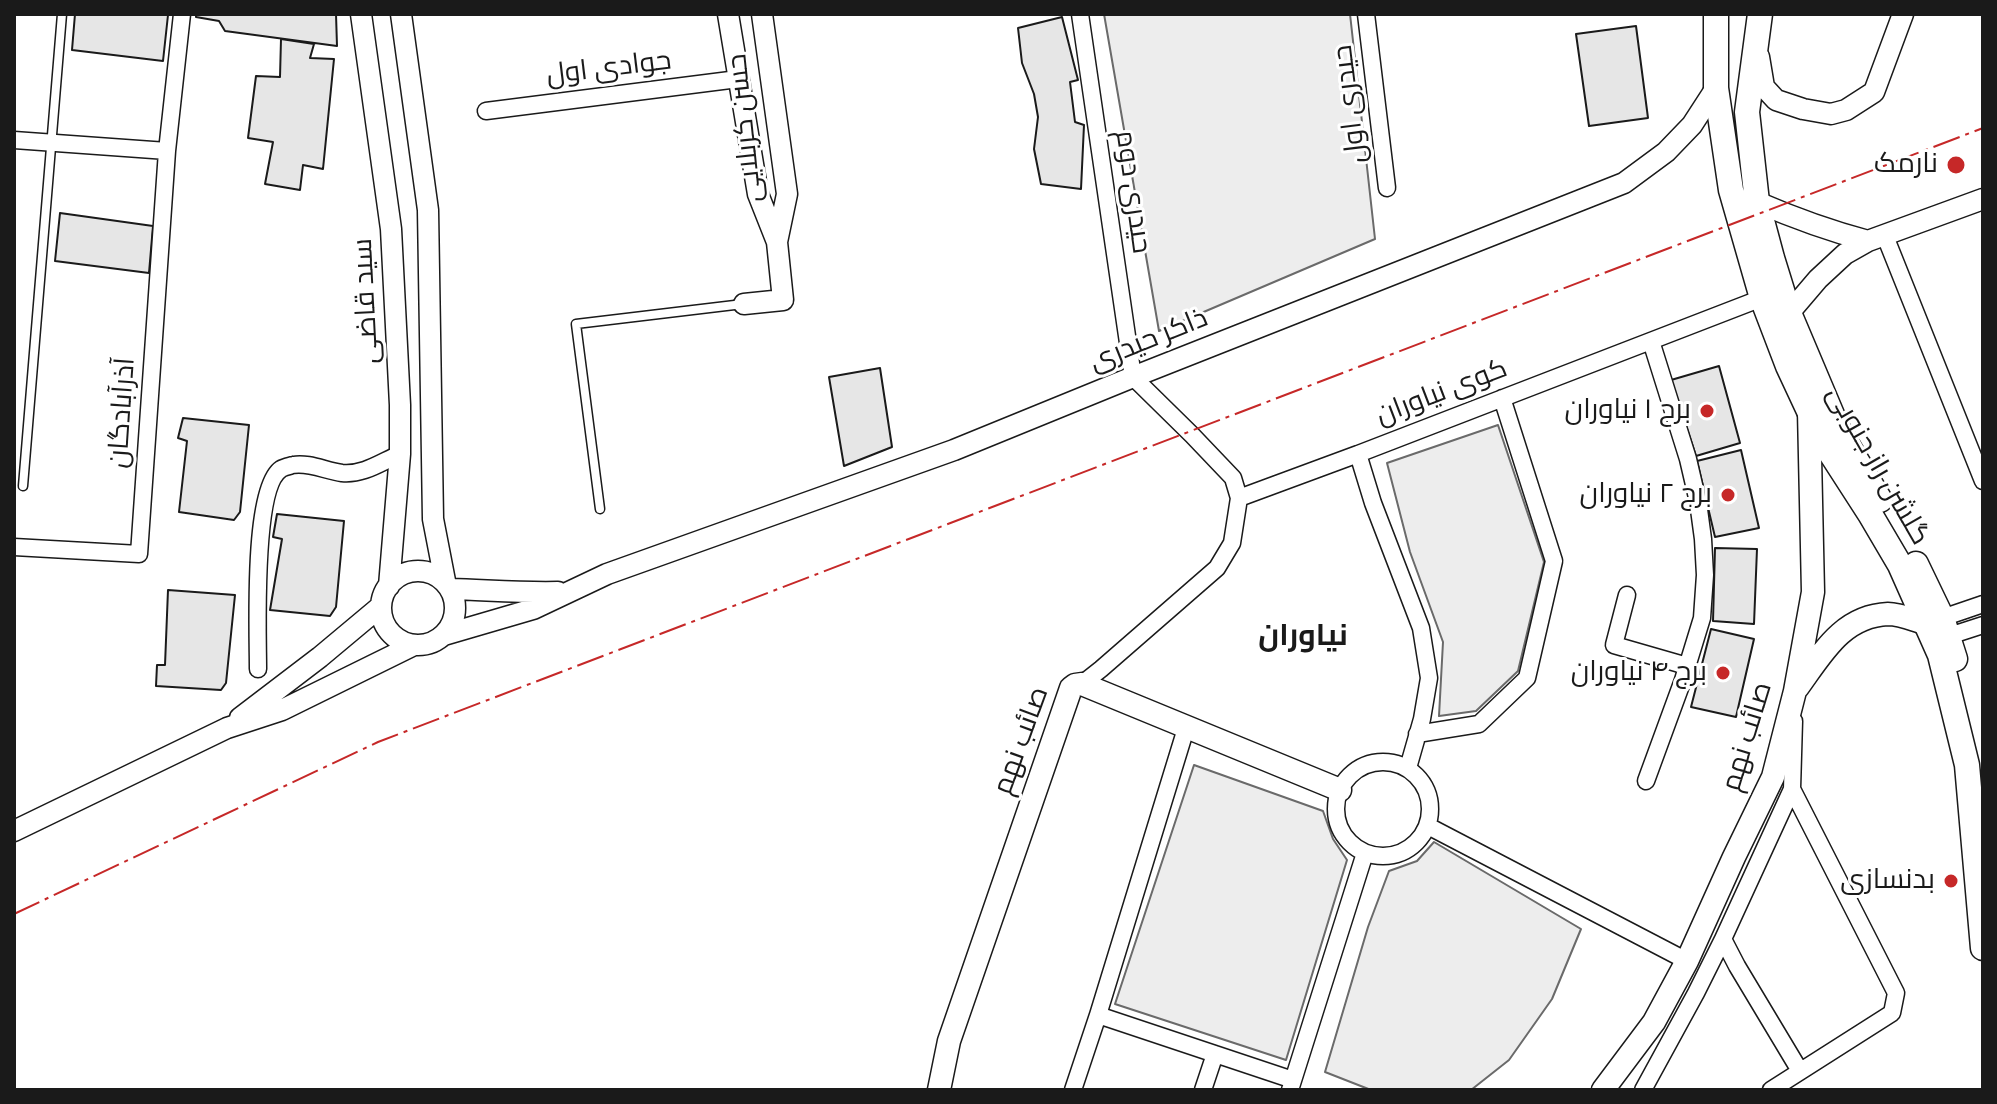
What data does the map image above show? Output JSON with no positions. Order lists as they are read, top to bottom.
{
  "streets": {
    "main road": ["گلشن راز جنوبی", "صائب نهم"],
    "street": [
      "جوادی اول",
      "حیدری اول",
      "حسن کربلایی",
      "حیدری دوم",
      "سید قاضی",
      "ذاکر حیدری",
      "کوی نیاوران",
      "آذرآبادگان"
    ]
  },
  "crossings": [
    ["جوادی اول", "حسن کربلایی"],
    ["حیدری دوم", "ذاکر حیدری"],
    ["سید قاضی", "ذاکر حیدری"],
    ["ذاکر حیدری", "گلشن راز جنوبی"],
    ["کوی نیاوران", "گلشن راز جنوبی"],
    ["کوی نیاوران", "صائب نهم"],
    ["گلشن راز جنوبی", "صائب نهم"]
  ],
  "districts": ["نیاوران"],
  "places": [
    "نارمک",
    "برح ۱ نیاوران",
    "برج ۲ نیاوران",
    "برج ۴ نیاوران",
    "بدنسازی"
  ]
}
